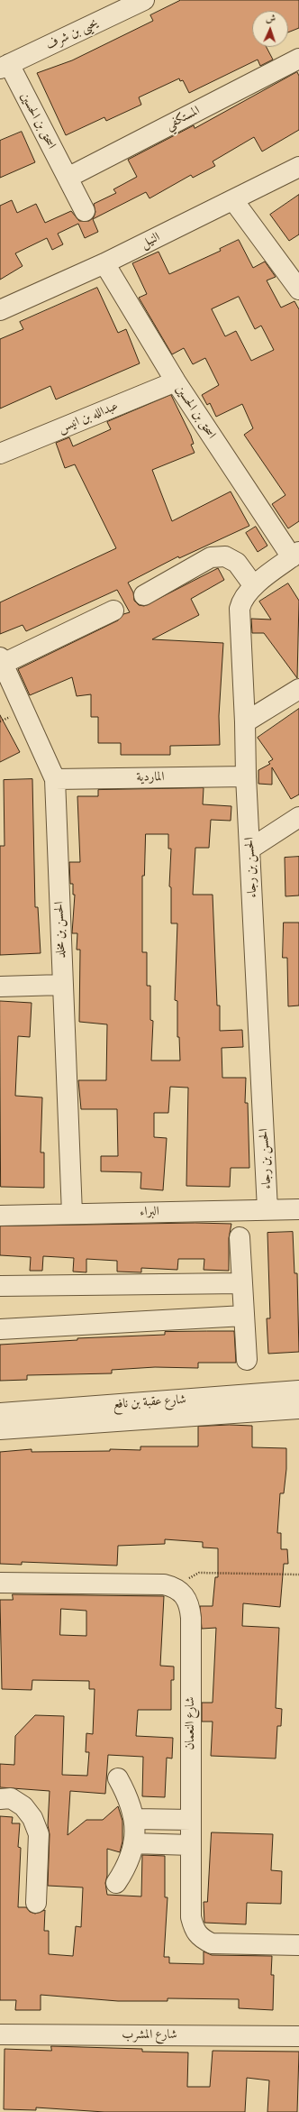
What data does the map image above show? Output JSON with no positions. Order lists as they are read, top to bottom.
{
  "streets": {
    "street": [
      "يحيى بن شرف",
      "المستكفي",
      "اسحق بن الحسين",
      "النيل",
      "عبدالله بن انيس",
      "الماردية",
      "الحسن بن رجاء",
      "الحسن بن مخلد",
      "البراء",
      "شارع عقبة بن نافع",
      "شارع النعمان",
      "شارع المشرب"
    ]
  },
  "crossings": [
    ["يحيى بن شرف", "اسحق بن الحسين"],
    ["المستكفي", "اسحق بن الحسين"],
    ["اسحق بن الحسين", "النيل"],
    ["اسحق بن الحسين", "عبدالله بن انيس"],
    ["اسحق بن الحسين", "الحسن بن رجاء"],
    ["الماردية", "الحسن بن رجاء"],
    ["الماردية", "الحسن بن مخلد"],
    ["الحسن بن رجاء", "البراء"],
    ["الحسن بن مخلد", "البراء"]
  ],
  "north": "top"
}
